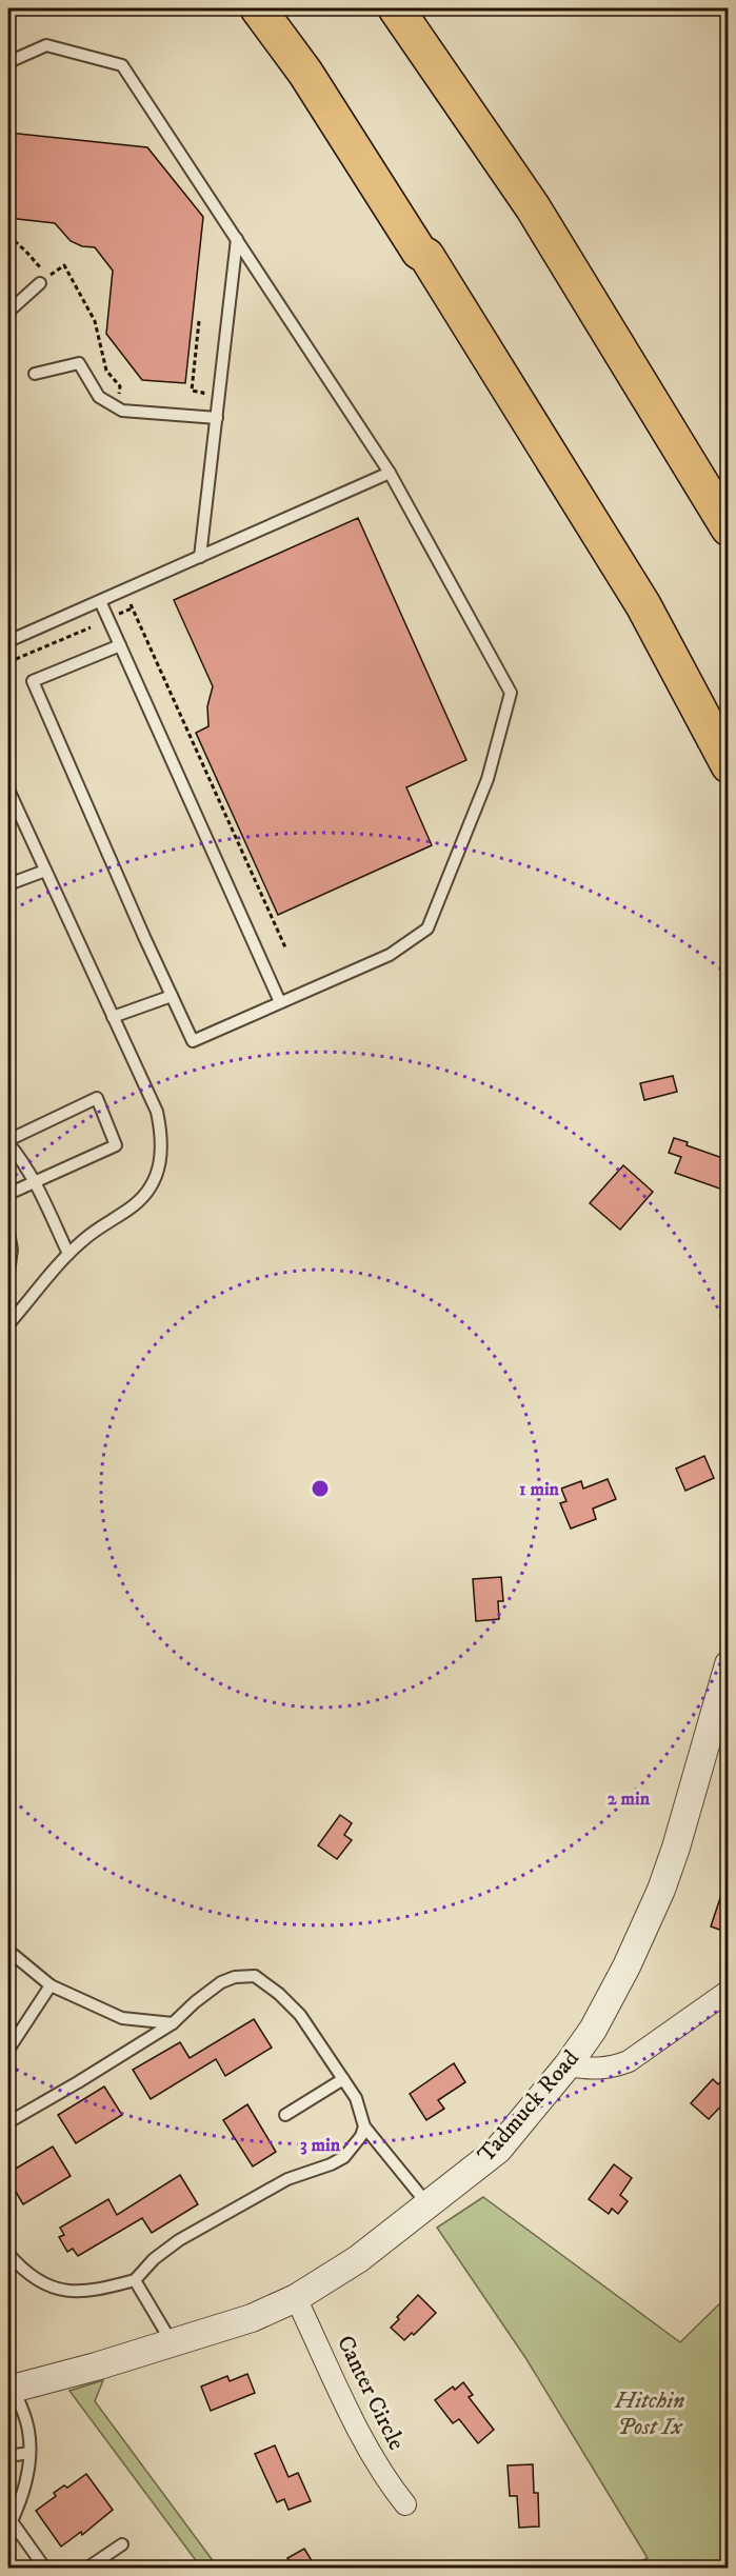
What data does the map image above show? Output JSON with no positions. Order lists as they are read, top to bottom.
{
  "streets": {
    "street": ["Tadmuck Road", "Canter Circle"]
  },
  "crossings": [
    ["Tadmuck Road", "Canter Circle"]
  ],
  "parks": ["Hitchin Post Ix"],
  "rings": ["1 min", "2 min", "3 min"]
}
